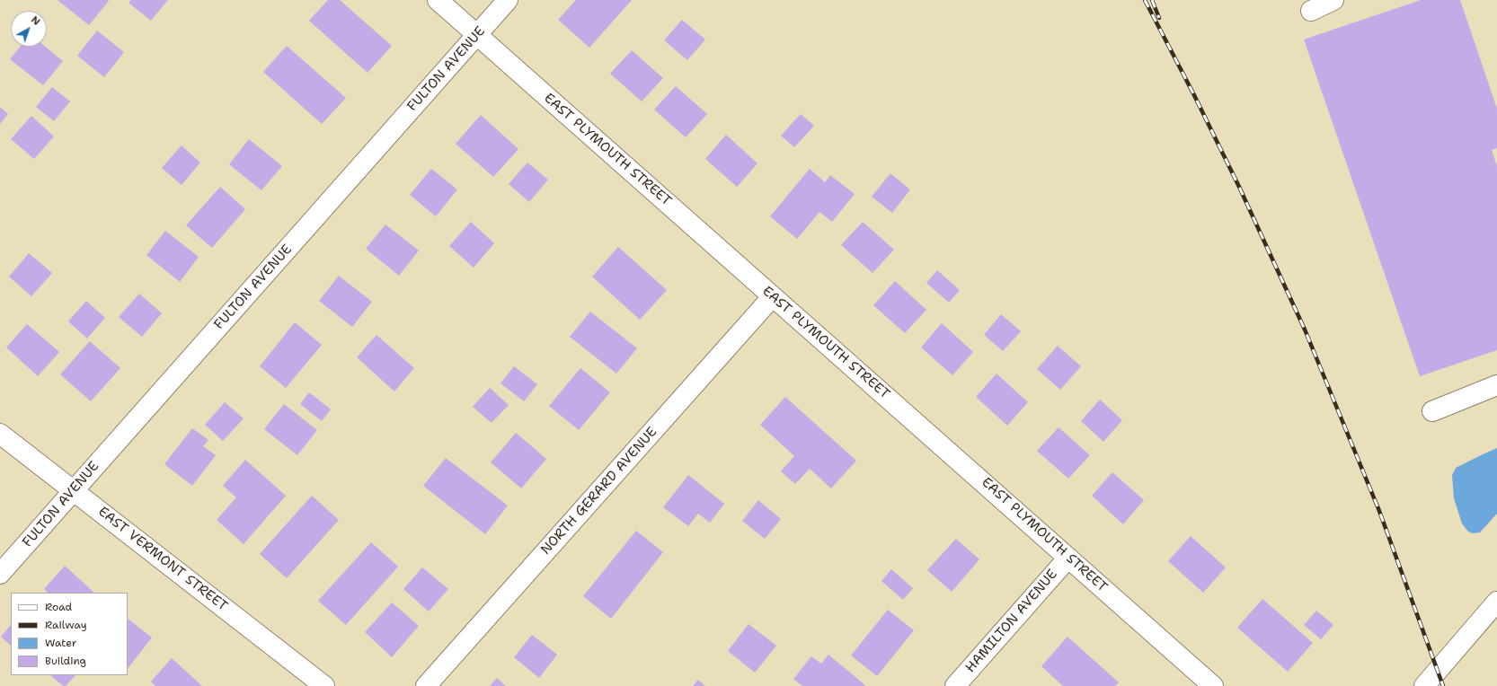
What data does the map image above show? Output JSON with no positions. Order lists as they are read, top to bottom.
{
  "streets": {
    "street": [
      "FULTON AVENUE",
      "EAST PLYMOUTH STREET",
      "NORTH GERARD AVENUE",
      "EAST VERMONT STREET",
      "HAMILTON AVENUE"
    ]
  },
  "crossings": [
    ["FULTON AVENUE", "EAST PLYMOUTH STREET"],
    ["FULTON AVENUE", "EAST VERMONT STREET"],
    ["EAST PLYMOUTH STREET", "NORTH GERARD AVENUE"],
    ["EAST PLYMOUTH STREET", "HAMILTON AVENUE"]
  ],
  "legend": [
    "Road",
    "Railway",
    "Water",
    "Building"
  ],
  "north": "top right"
}
